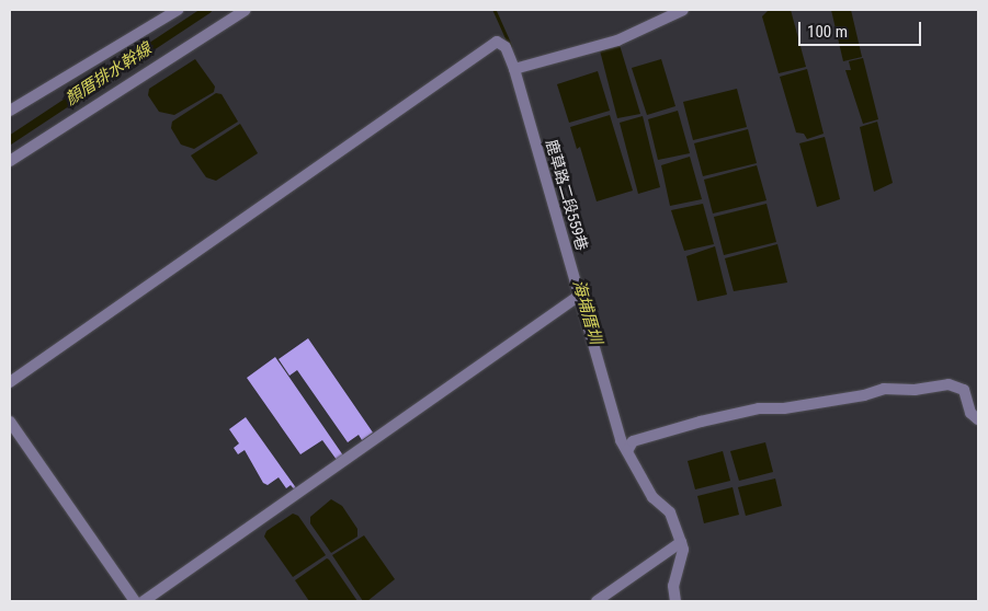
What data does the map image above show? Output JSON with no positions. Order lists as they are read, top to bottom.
{
  "streets": {
    "street": ["鹿草路二段559巷"]
  },
  "water": ["顏厝排水幹線", "海埔厝圳"],
  "scale_bar": "100 m"
}
